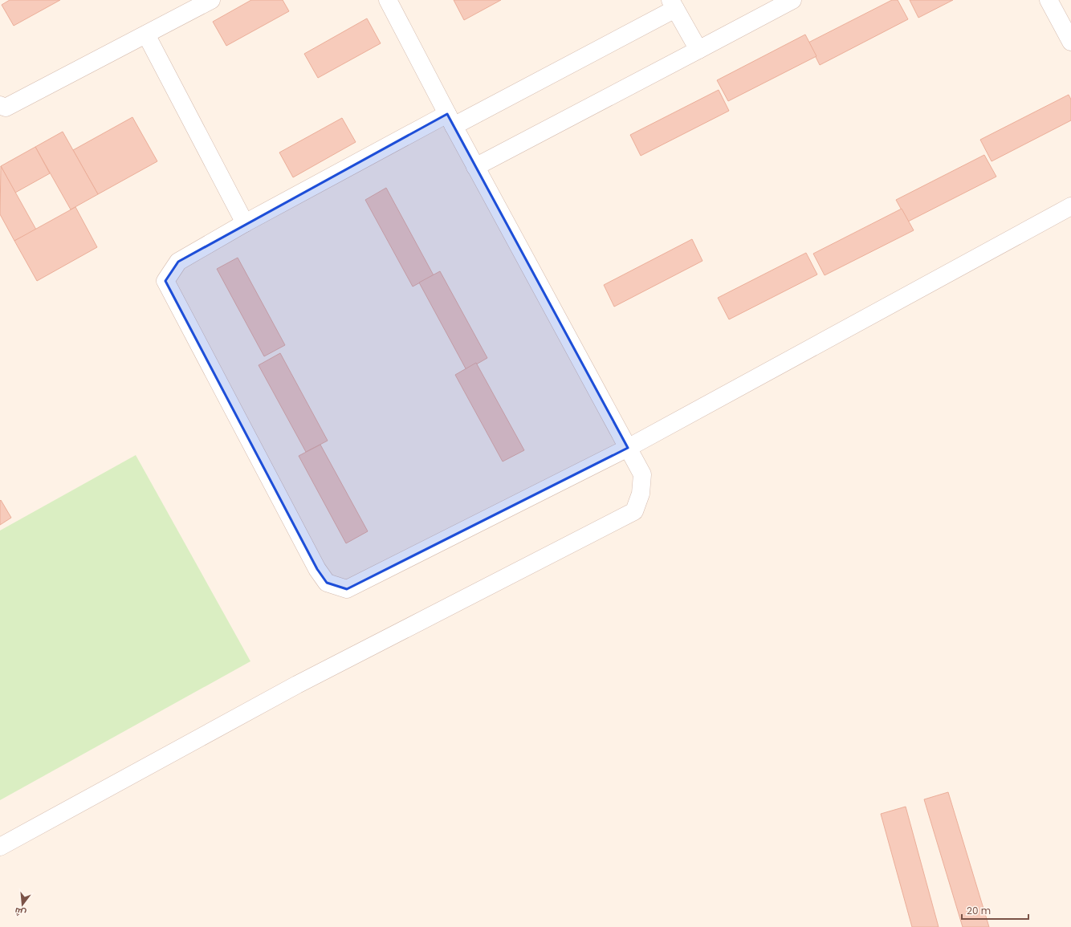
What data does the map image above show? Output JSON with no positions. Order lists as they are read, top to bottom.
{
  "scale_bar": "20 m",
  "north": "bottom"
}
